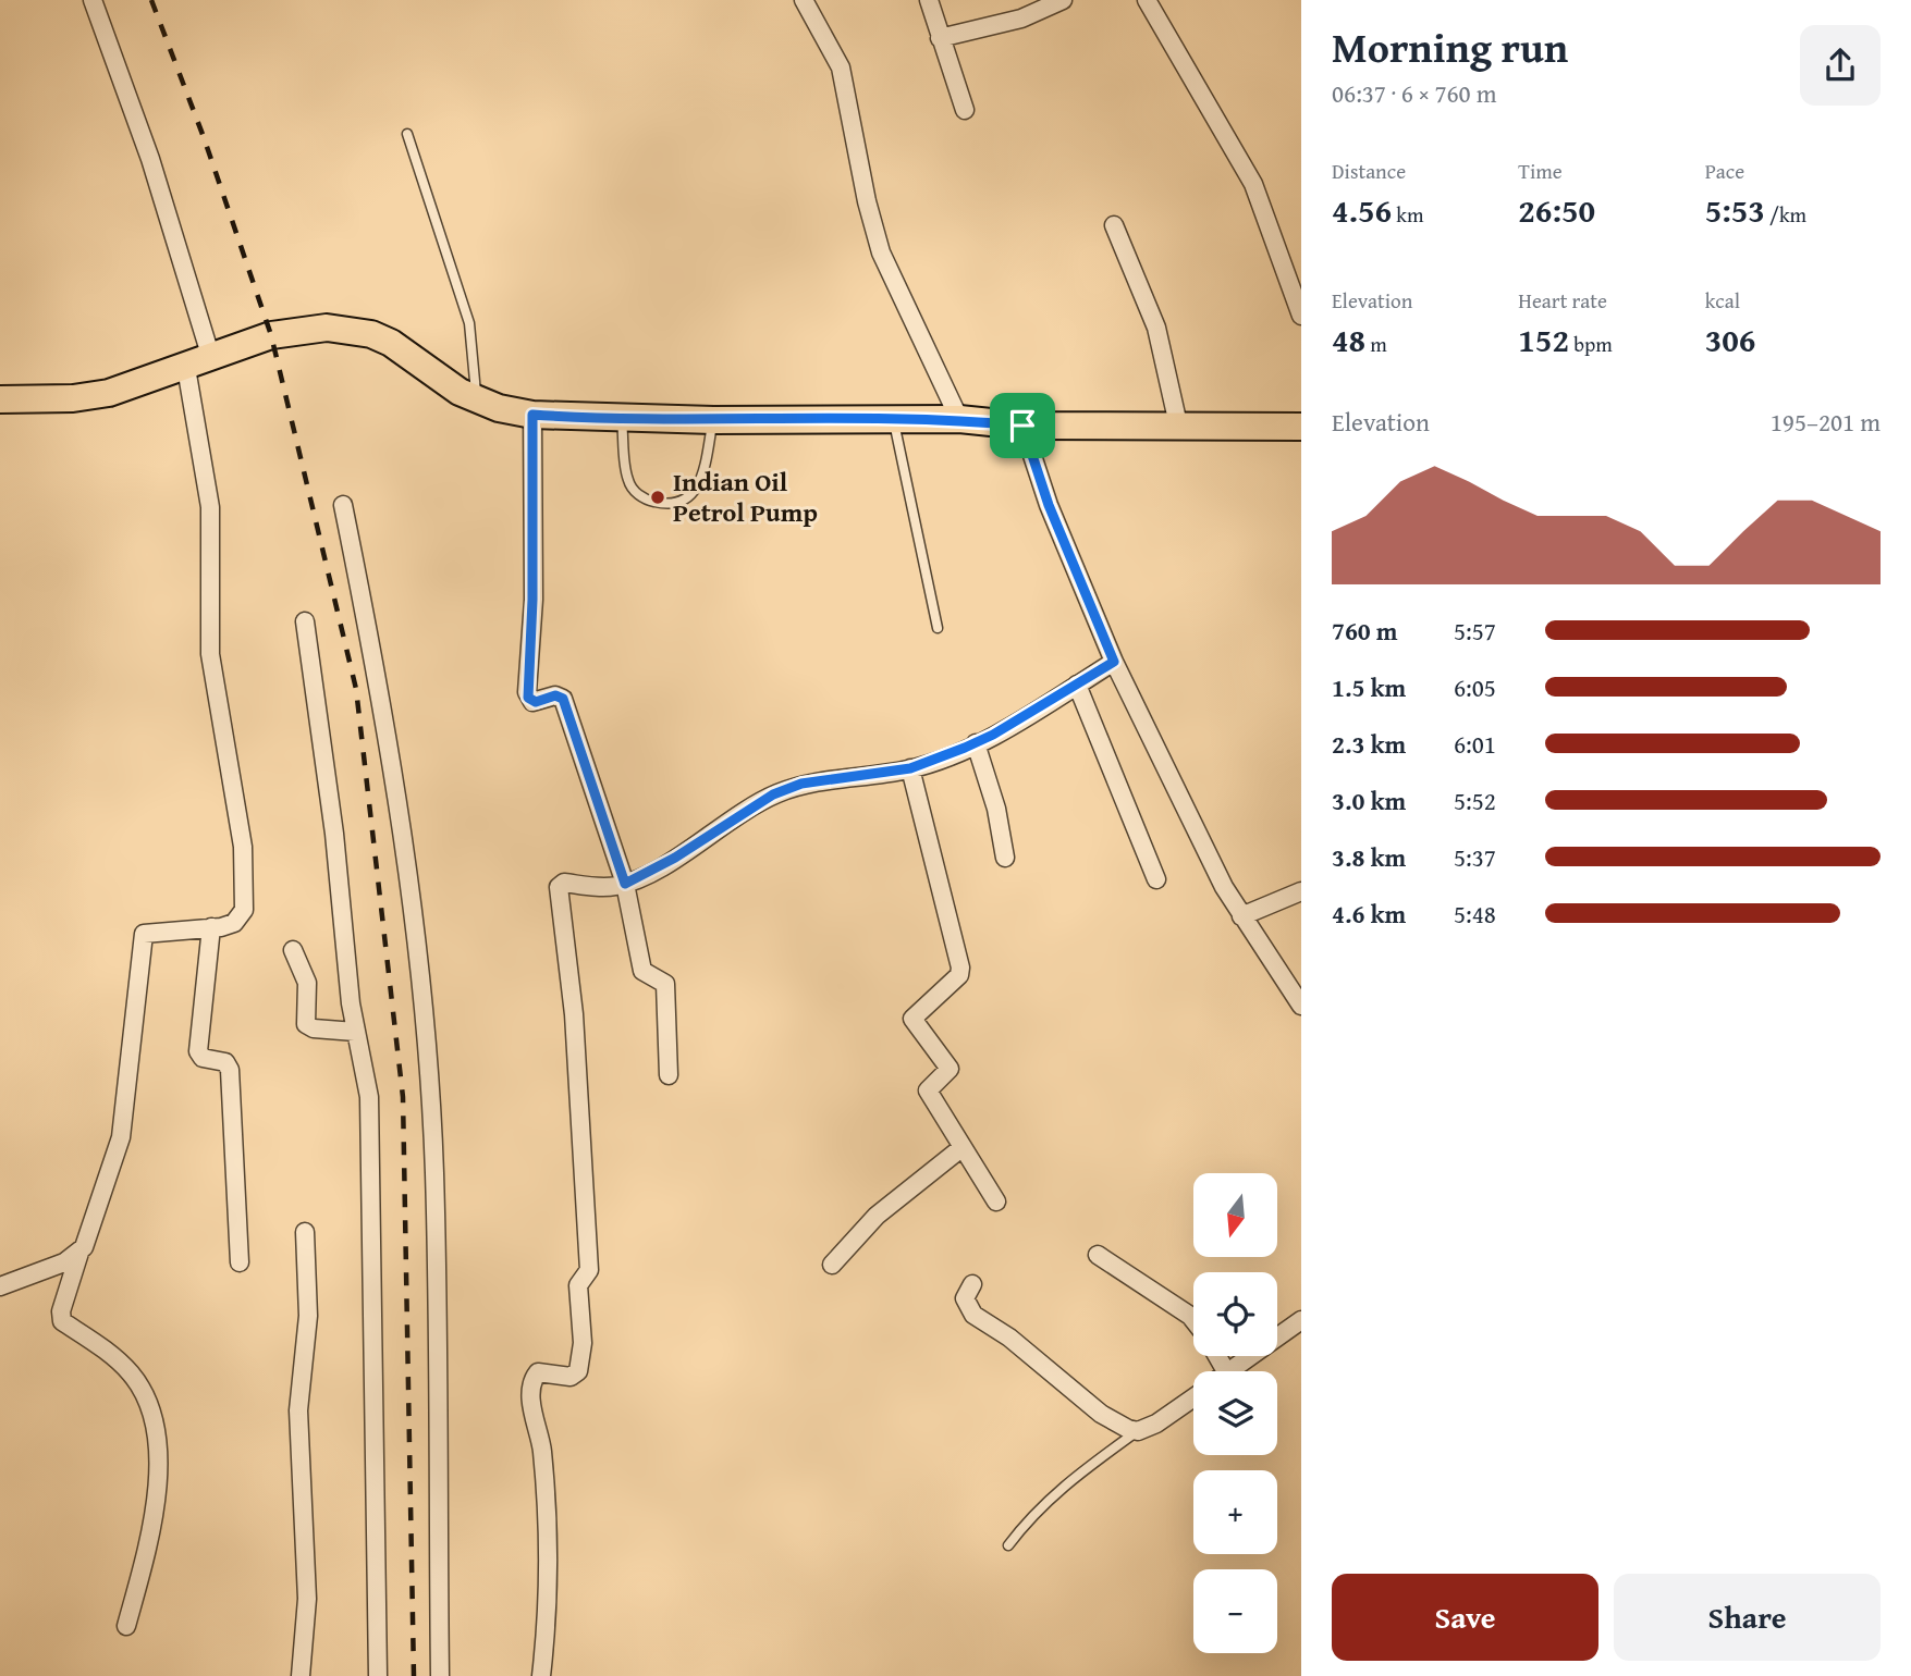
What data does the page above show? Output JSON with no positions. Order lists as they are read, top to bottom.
{
  "places": ["Indian Oil Petrol Pump"],
  "north": "bottom",
  "page": {
    "heading": ["Morning run", "06:37 · 6 × 760 m"],
    "stats": [
      ["Distance", "4.56 km"],
      ["Time", "26:50"],
      ["Pace", "5:53 /km"],
      ["Elevation", "48 m"],
      ["Heart rate", "152 bpm"],
      ["kcal", "306"]
    ],
    "chart": ["Elevation", "195–201 m"],
    "list": [
      {
        "name": "760 m",
        "note": "5:57"
      },
      {
        "name": "1.5 km",
        "note": "6:05"
      },
      {
        "name": "2.3 km",
        "note": "6:01"
      },
      {
        "name": "3.0 km",
        "note": "5:52"
      },
      {
        "name": "3.8 km",
        "note": "5:37"
      },
      {
        "name": "4.6 km",
        "note": "5:48"
      }
    ],
    "map_buttons": ["+", "−"],
    "buttons": ["Save", "Share"]
  }
}
